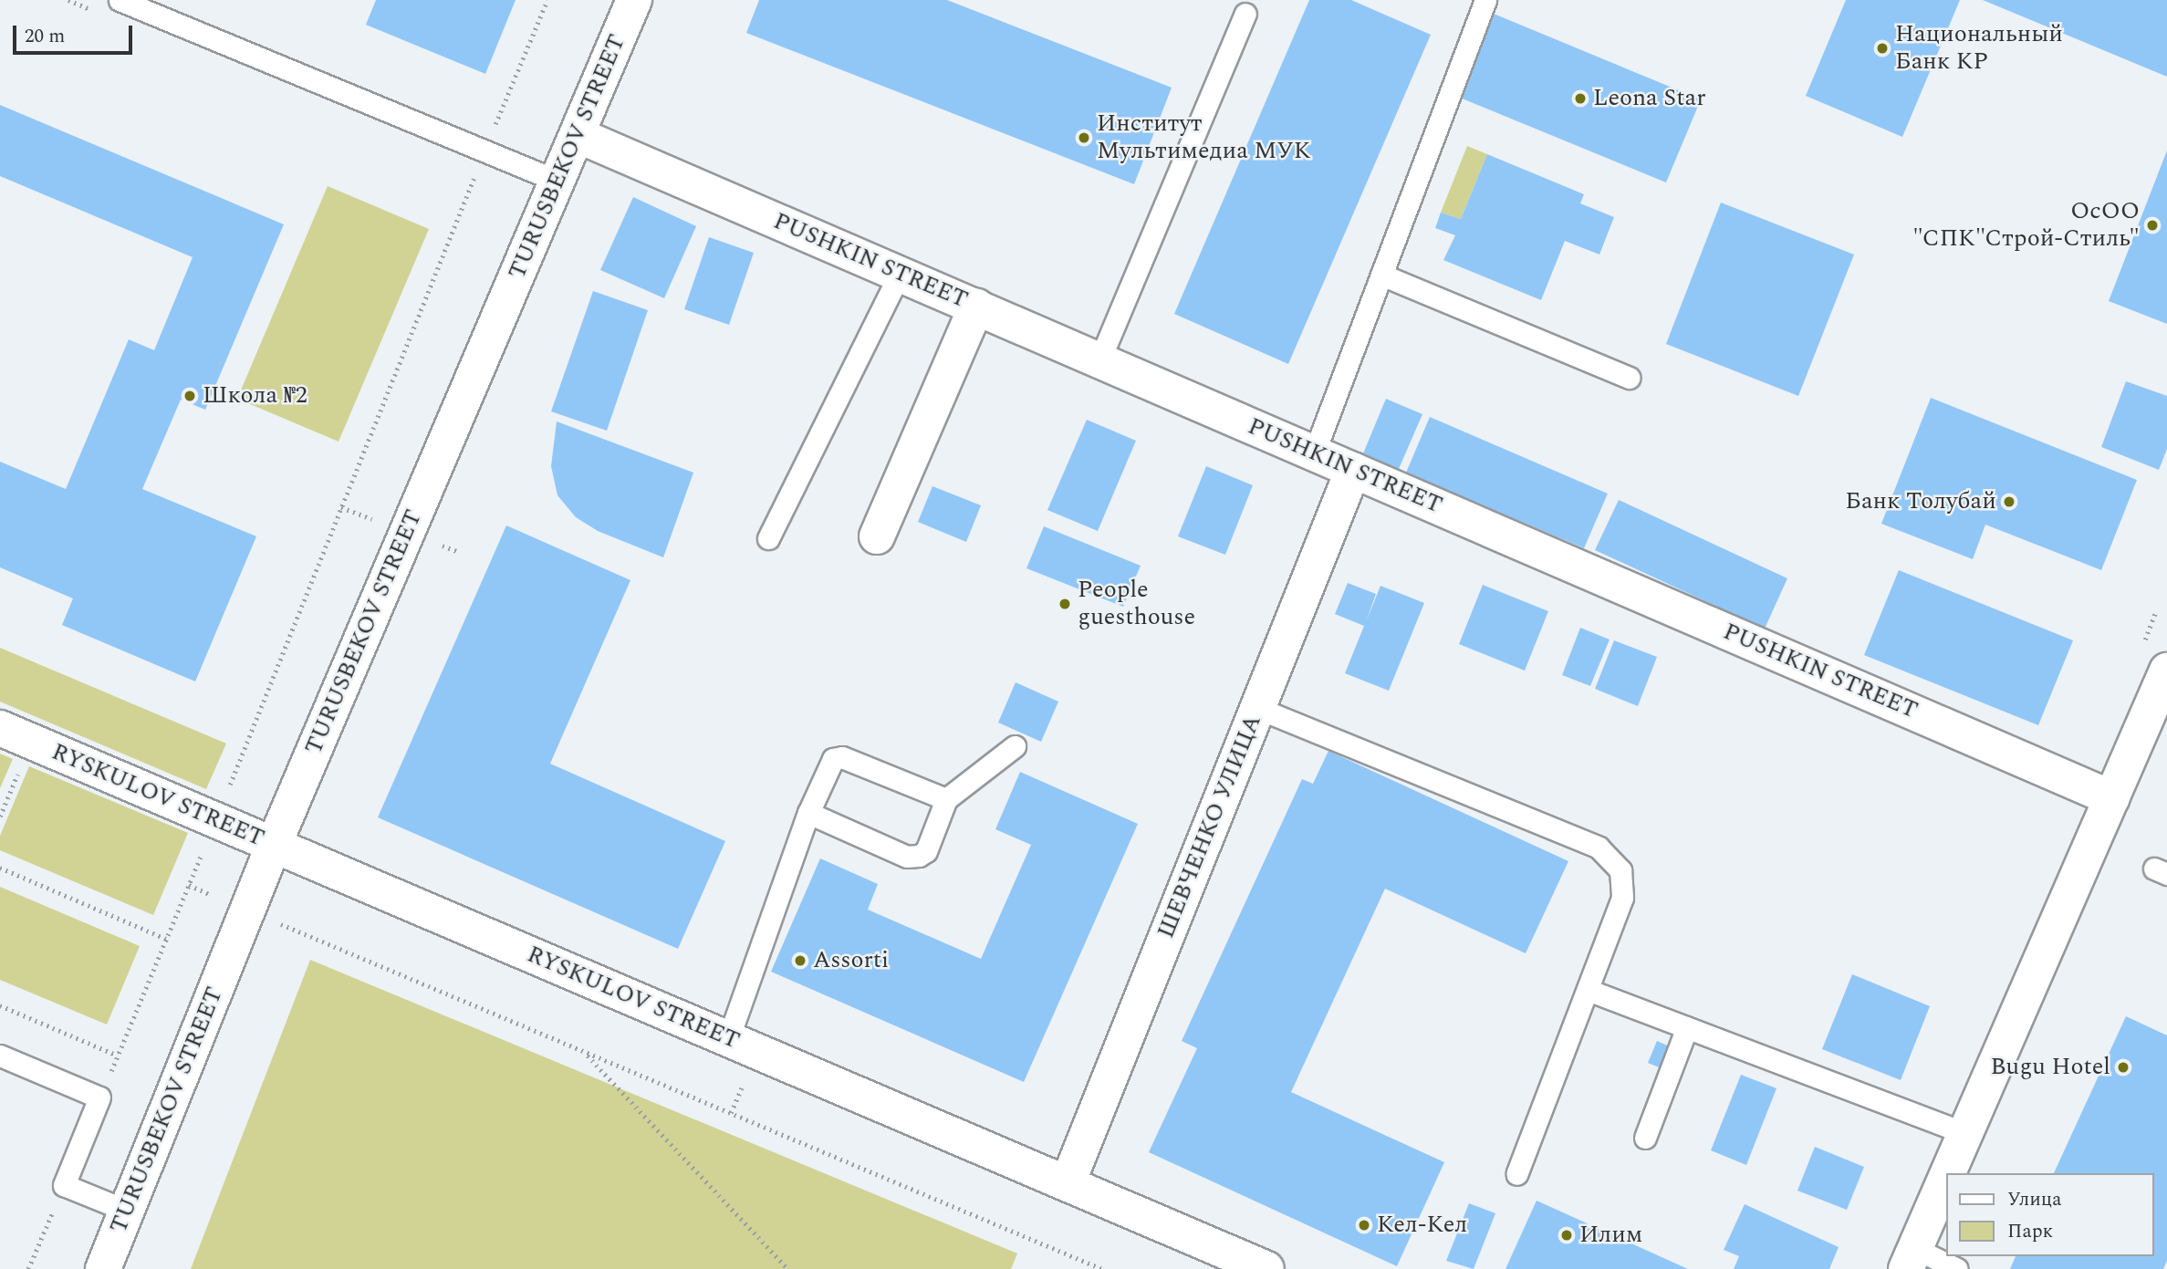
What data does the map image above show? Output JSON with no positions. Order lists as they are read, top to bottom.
{
  "streets": {
    "street": [
      "TURUSBEKOV STREET",
      "PUSHKIN STREET",
      "RYSKULOV STREET",
      "ШЕВЧЕНКО УЛИЦА"
    ]
  },
  "crossings": [
    ["TURUSBEKOV STREET", "PUSHKIN STREET"],
    ["TURUSBEKOV STREET", "RYSKULOV STREET"],
    ["PUSHKIN STREET", "ШЕВЧЕНКО УЛИЦА"],
    ["RYSKULOV STREET", "ШЕВЧЕНКО УЛИЦА"]
  ],
  "places": [
    "Национальный Банк КР",
    "Leona Star",
    "Институт Мультимедиа МУК",
    "ОсОО \"СПК\"Строй-Стиль\"",
    "Школа №2",
    "Банк Толубай",
    "People guesthouse",
    "Assorti",
    "Bugu Hotel",
    "Кел-Кел",
    "Илим"
  ],
  "legend": ["Улица", "Парк"],
  "scale_bar": "20 m"
}
